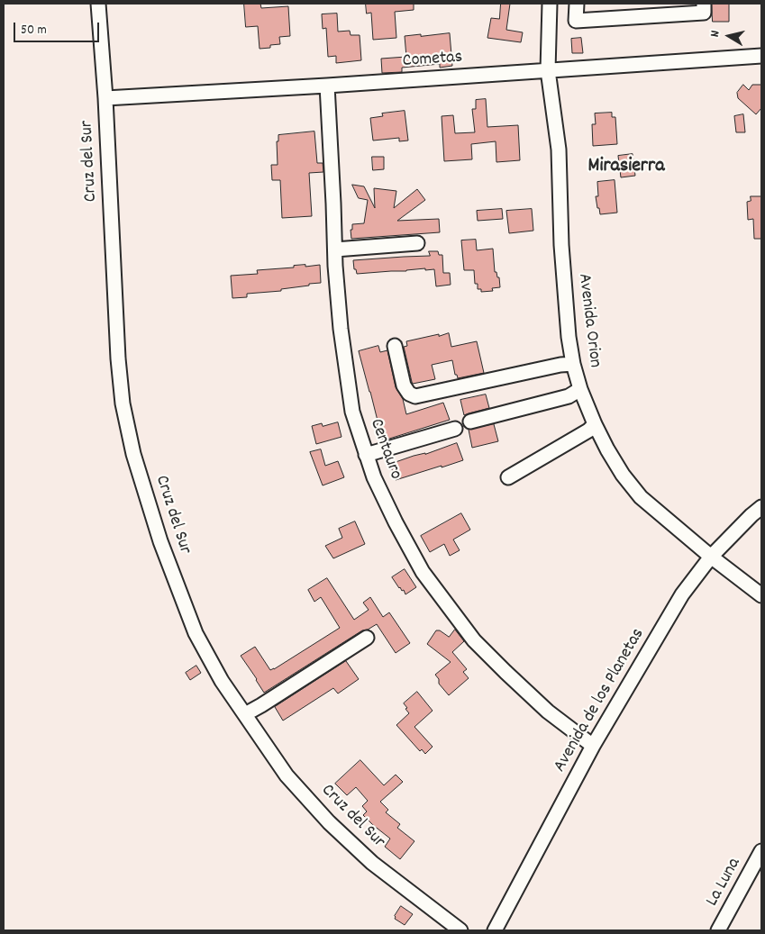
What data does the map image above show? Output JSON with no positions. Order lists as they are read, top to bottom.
{
  "streets": {
    "street": [
      "Cometas",
      "Cruz del Sur",
      "Avenida Orion",
      "Centauro",
      "Avenida de los Planetas",
      "La Luna"
    ]
  },
  "crossings": [
    ["Cometas", "Cruz del Sur"],
    ["Cometas", "Avenida Orion"],
    ["Cometas", "Centauro"],
    ["Avenida Orion", "Avenida de los Planetas"],
    ["Centauro", "Avenida de los Planetas"]
  ],
  "districts": ["Mirasierra"],
  "scale_bar": "50 m",
  "north": "left"
}
